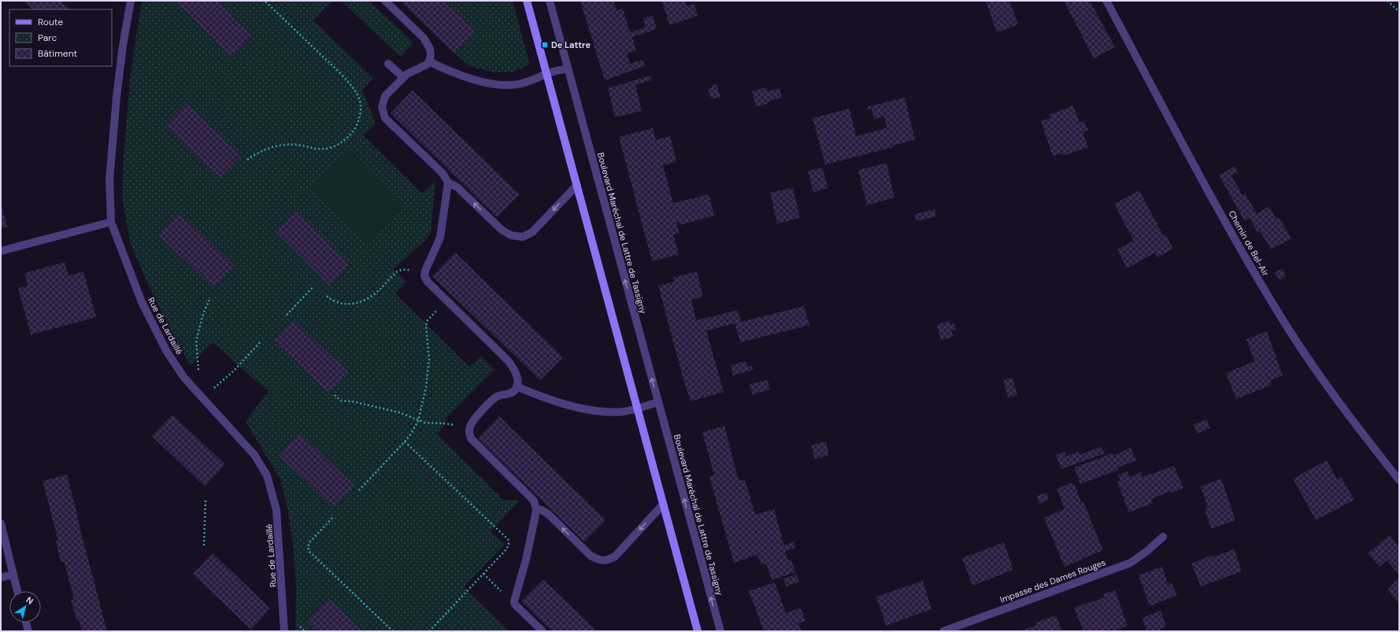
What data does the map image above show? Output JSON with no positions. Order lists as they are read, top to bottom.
{
  "streets": {
    "street": [
      "Boulevard Maréchal de Lattre de Tassigny",
      "Chemin de Bel-Air",
      "Rue de Lardaillé",
      "Impasse des Dames Rouges"
    ]
  },
  "places": {
    "transit": ["De Lattre"]
  },
  "legend": ["Route", "Parc", "Bâtiment"],
  "north": "top right"
}
